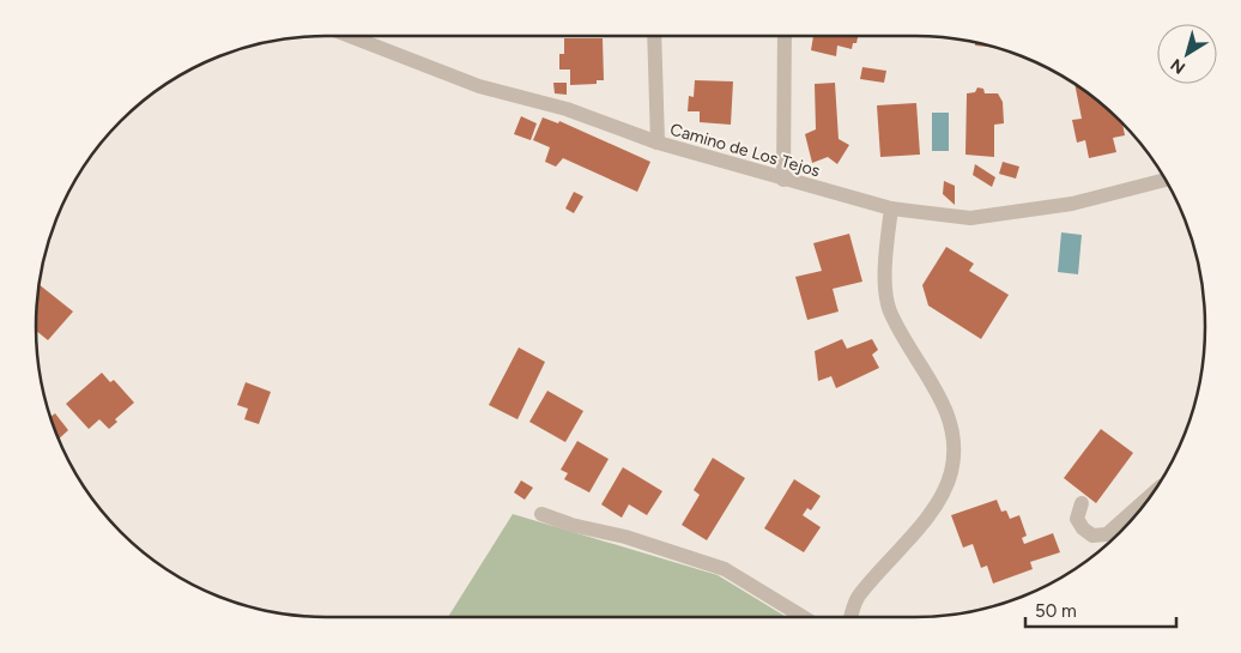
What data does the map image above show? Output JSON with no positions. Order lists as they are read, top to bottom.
{
  "streets": {
    "street": ["Camino de Los Tejos"]
  },
  "scale_bar": "50 m",
  "north": "bottom left"
}
